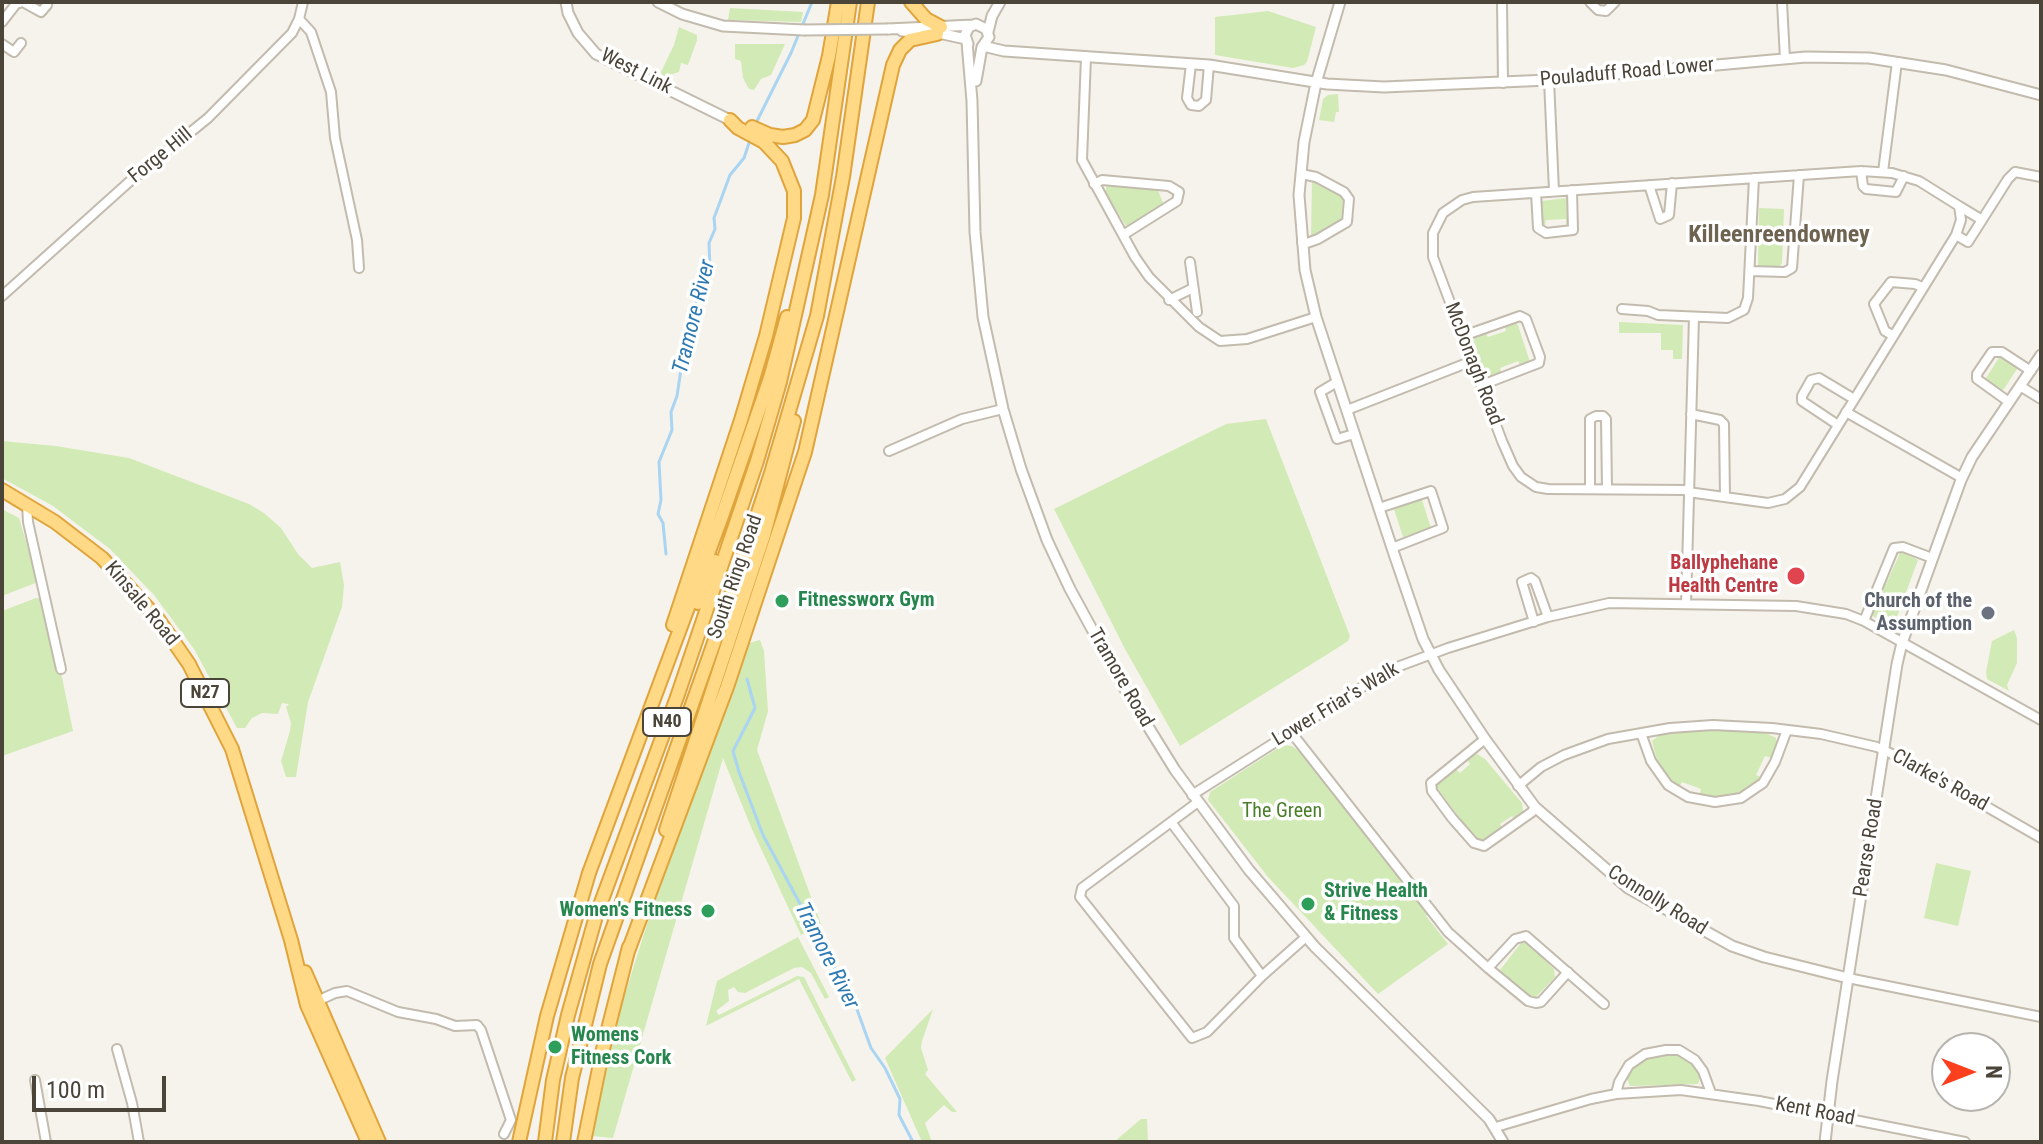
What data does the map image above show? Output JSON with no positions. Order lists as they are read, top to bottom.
{
  "streets": {
    "highway": [
      "South Ring Road",
      "Kinsale Road",
      "N27",
      "N40"
    ],
    "street": [
      "West Link",
      "Pouladuff Road Lower",
      "Forge Hill",
      "McDonagh Road",
      "Tramore Road",
      "Lower Friar's Walk",
      "Clarke's Road",
      "Pearse Road",
      "Connolly Road",
      "Kent Road"
    ]
  },
  "crossings": [
    ["Pouladuff Road Lower", "Tramore Road"],
    ["Pouladuff Road Lower", "Connolly Road"],
    ["Tramore Road", "Lower Friar's Walk"],
    ["Tramore Road", "Kent Road"],
    ["Lower Friar's Walk", "Pearse Road"],
    ["Lower Friar's Walk", "Connolly Road"],
    ["Clarke's Road", "Pearse Road"],
    ["Clarke's Road", "Connolly Road"],
    ["Pearse Road", "Connolly Road"],
    ["Pearse Road", "Kent Road"]
  ],
  "districts": ["Killeenreendowney"],
  "water": ["Tramore River"],
  "parks": ["The Green"],
  "places": [
    "Ballyphehane Health Centre",
    "Fitnessworx Gym",
    "Church of the Assumption",
    "Strive Health & Fitness",
    "Women's Fitness",
    "Womens Fitness Cork"
  ],
  "scale_bar": "100 m",
  "north": "right"
}
